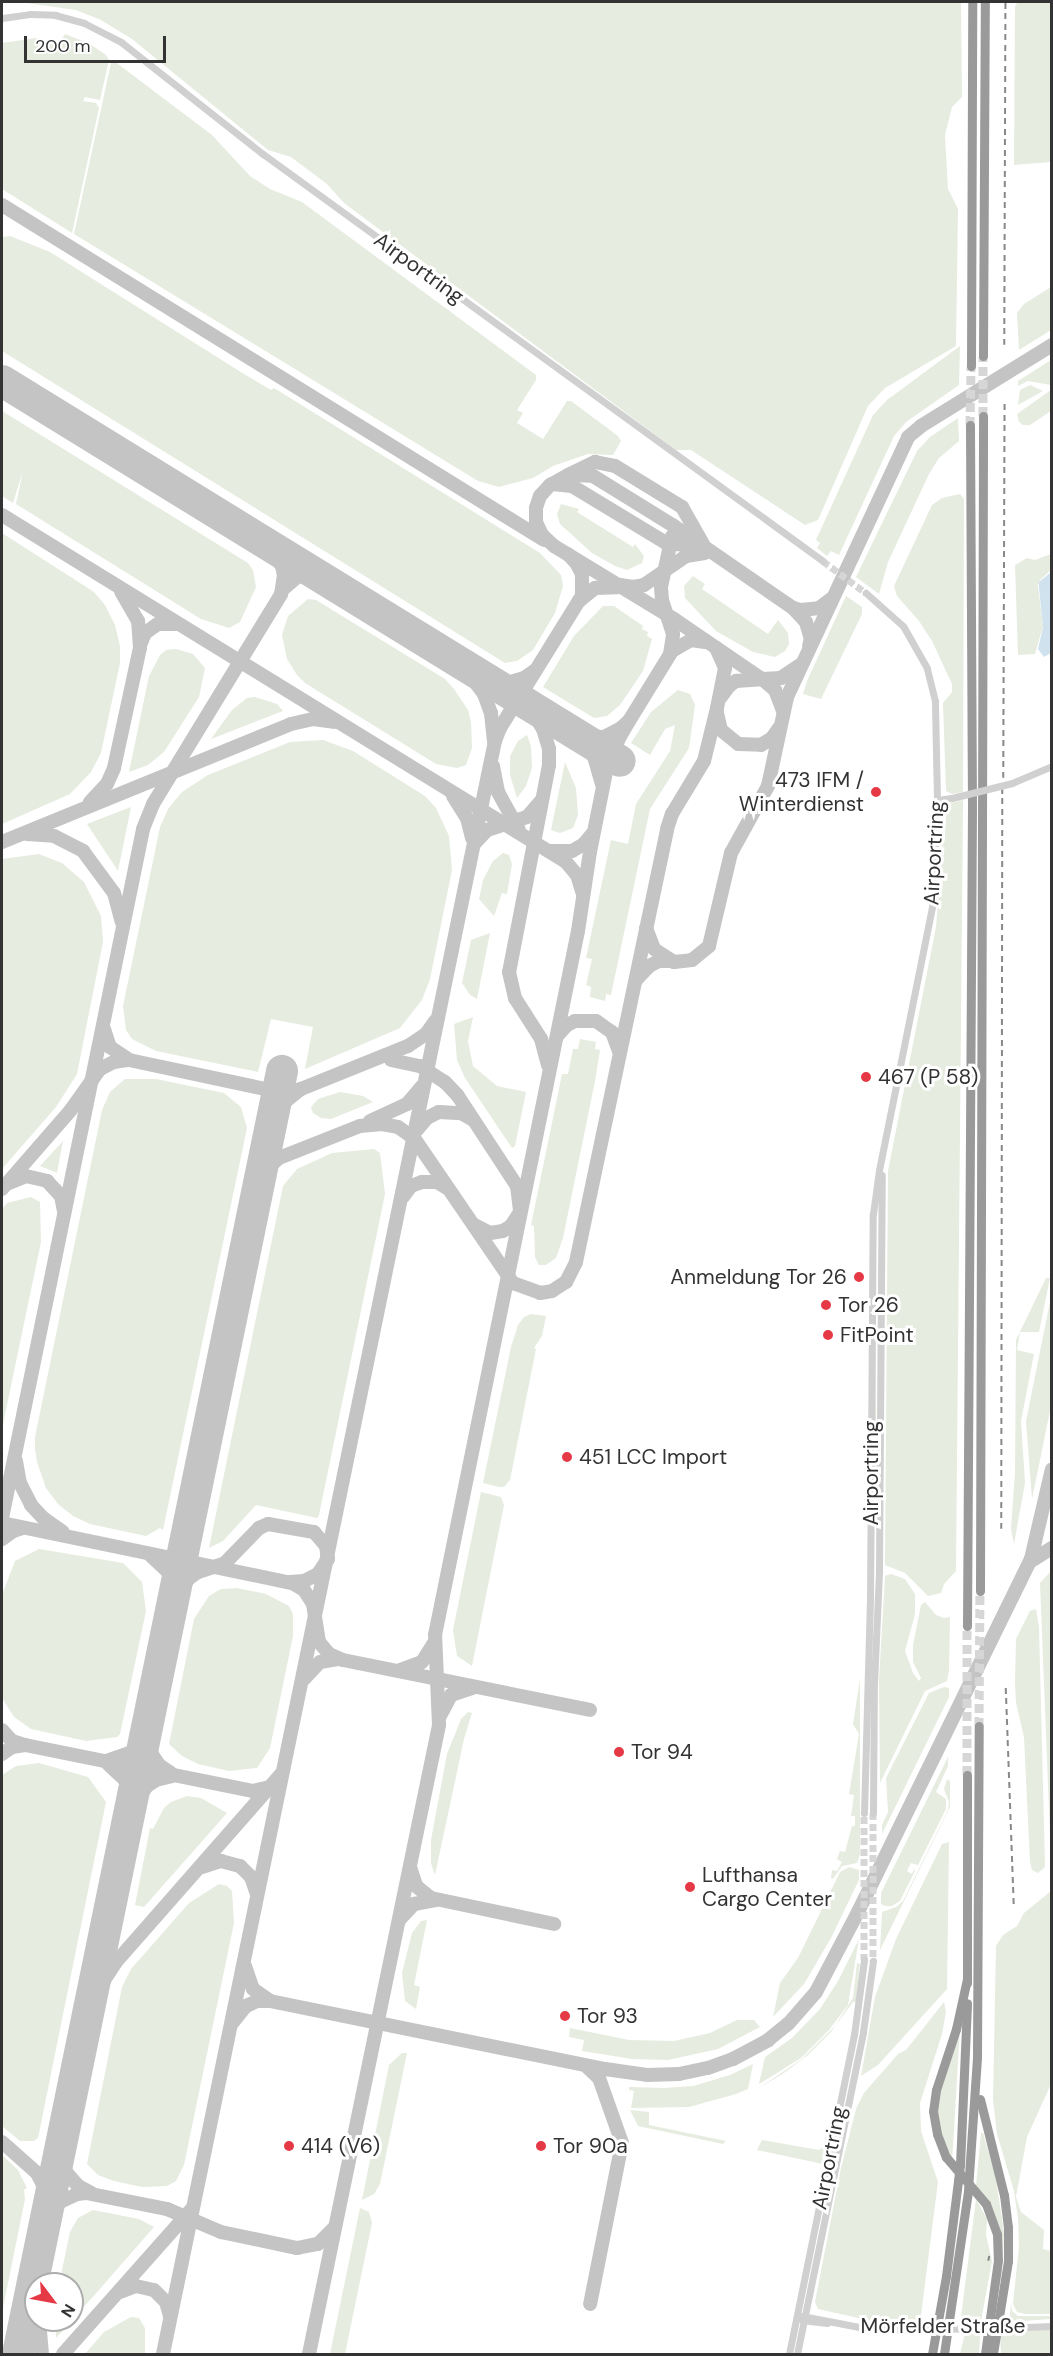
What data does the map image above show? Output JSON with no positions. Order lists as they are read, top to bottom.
{
  "streets": {
    "street": ["Airportring", "Mörfelder Straße"]
  },
  "crossings": [
    ["Airportring", "Mörfelder Straße"]
  ],
  "places": [
    "473 IFM / Winterdienst",
    "467 (P 58)",
    "Anmeldung Tor 26",
    "Tor 26",
    "FitPoint",
    "451 LCC Import",
    "Tor 94",
    "Lufthansa Cargo Center",
    "Tor 93",
    "414 (V6)",
    "Tor 90a"
  ],
  "scale_bar": "200 m",
  "north": "bottom right"
}
